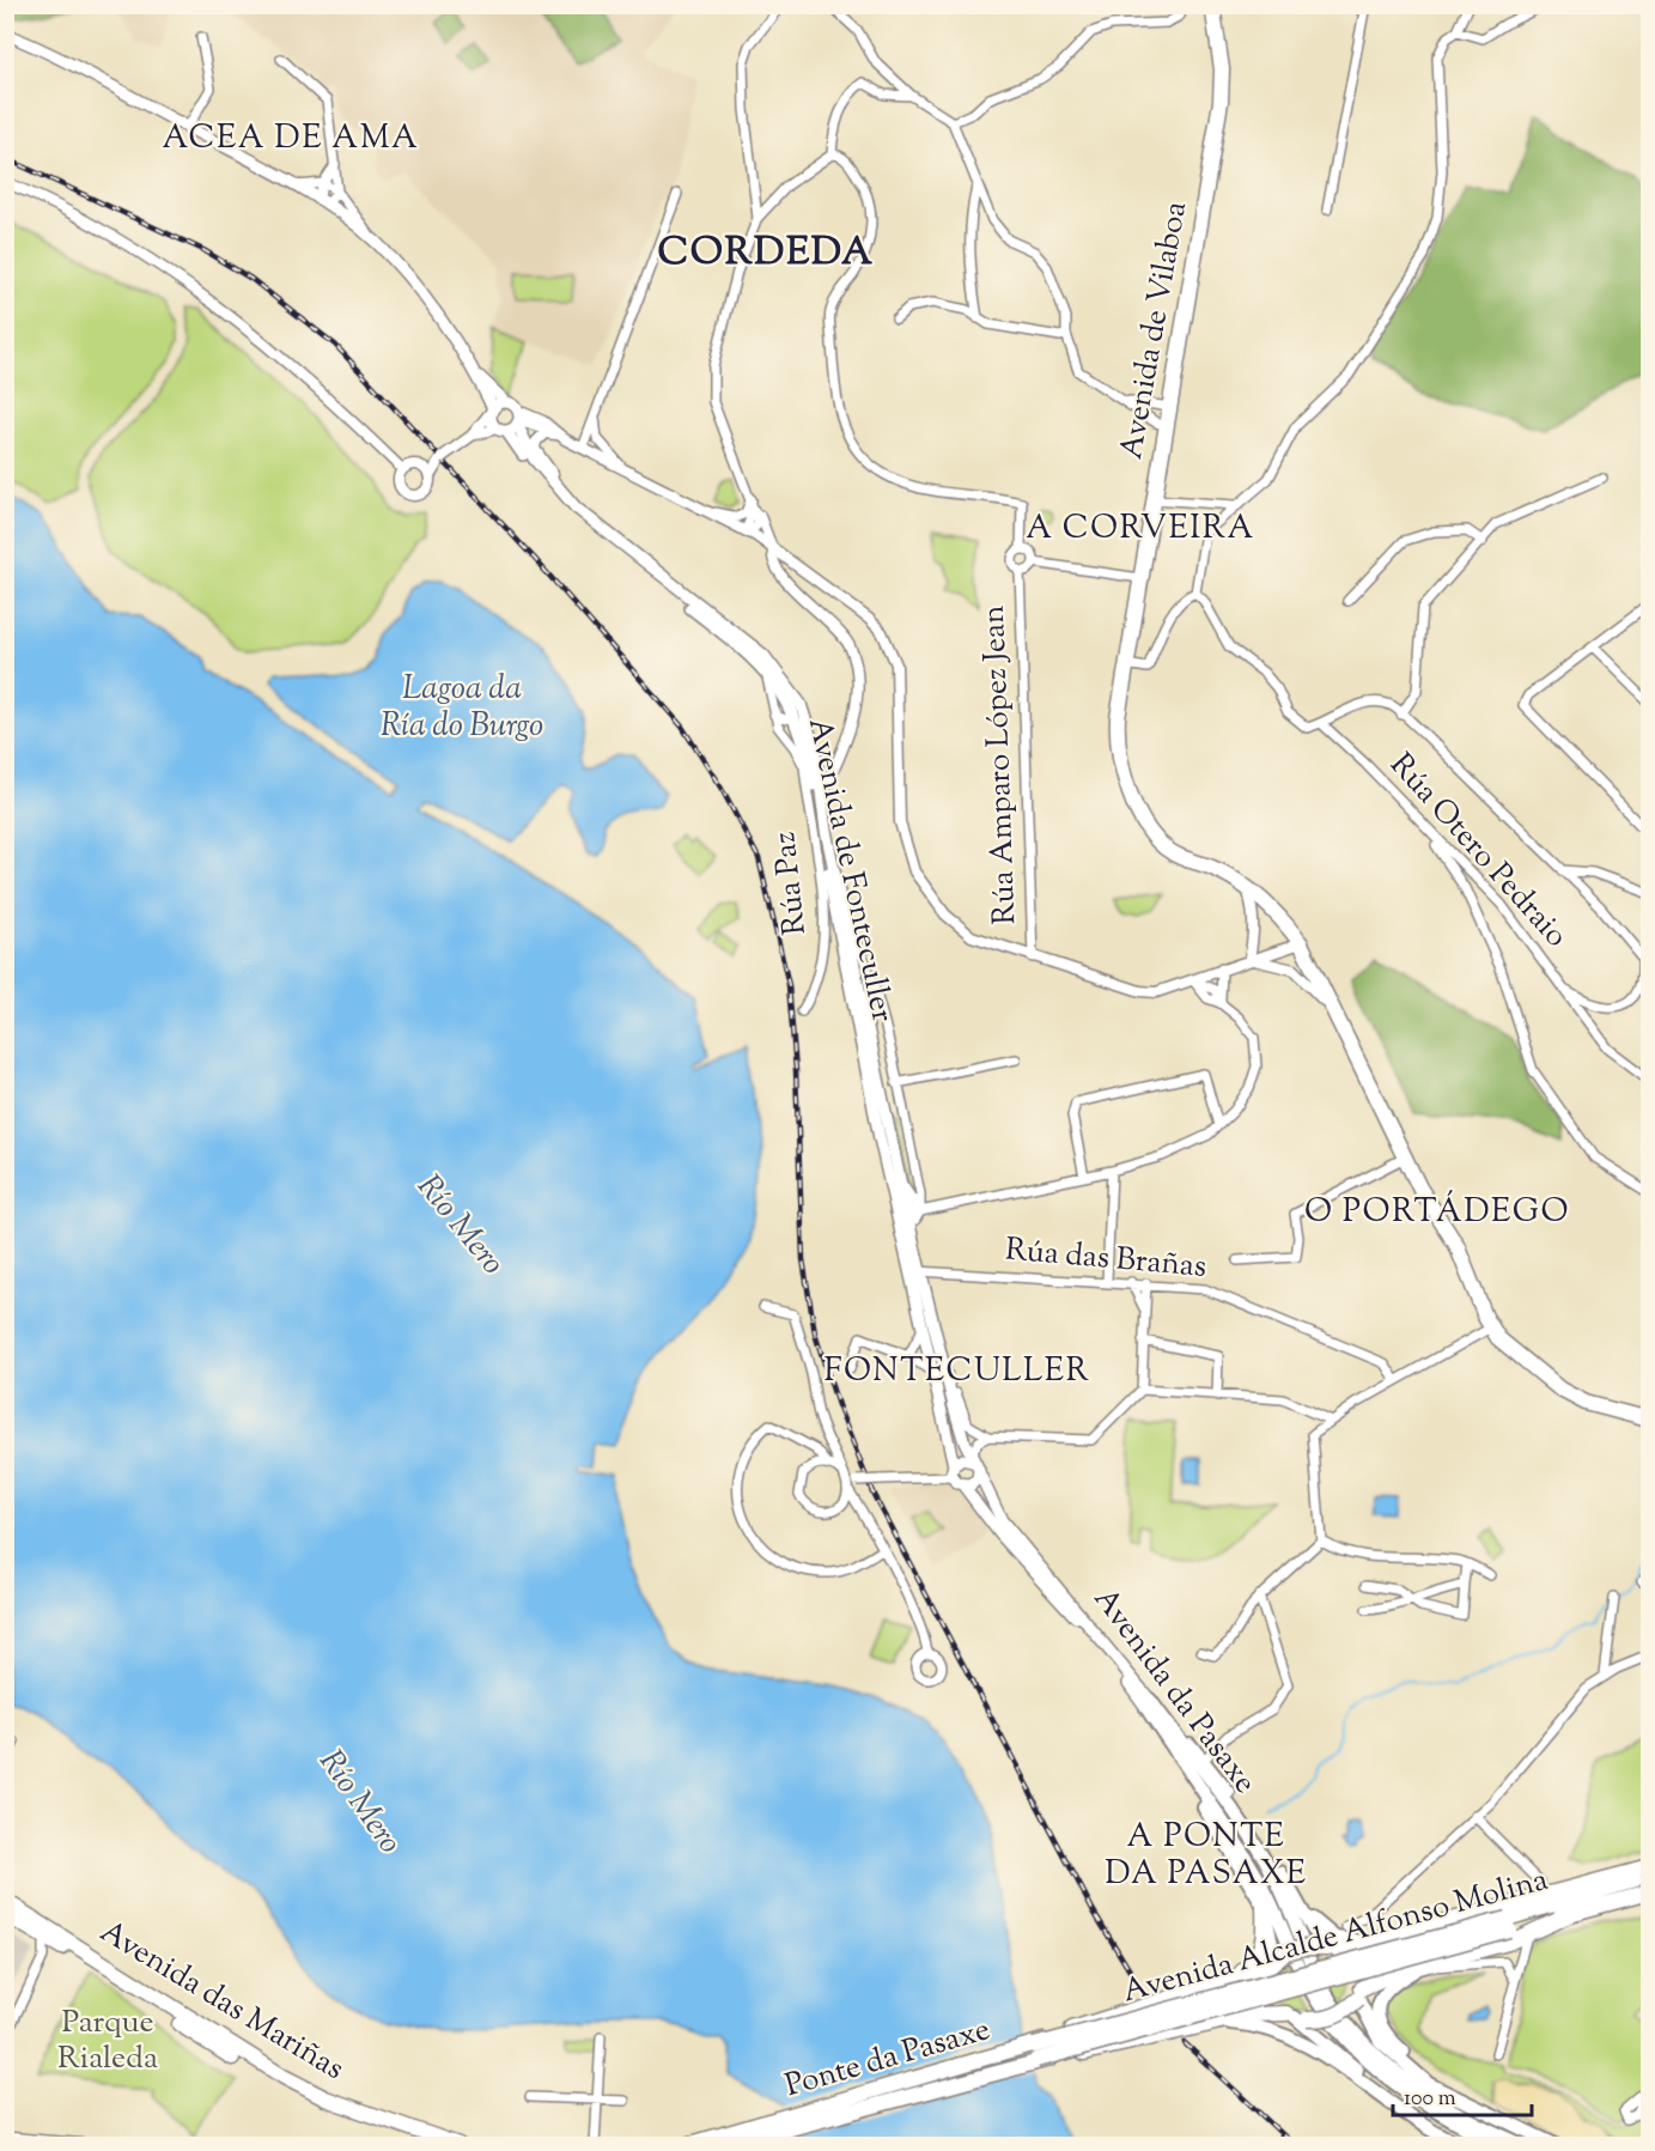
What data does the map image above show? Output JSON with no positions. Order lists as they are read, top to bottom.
{
  "streets": {
    "highway": [
      "Avenida de Vilaboa",
      "Avenida Alcalde Alfonso Molina",
      "Avenida das Mariñas",
      "Ponte da Pasaxe"
    ],
    "main road": ["Avenida de Fonteculler", "Avenida da Pasaxe"],
    "street": [
      "Rúa Amparo López Jean",
      "Rúa Otero Pedraio",
      "Rúa Paz",
      "Rúa das Brañas"
    ]
  },
  "crossings": [
    ["Avenida de Fonteculler", "Rúa Paz"],
    ["Avenida de Fonteculler", "Rúa das Brañas"],
    ["Avenida Alcalde Alfonso Molina", "Ponte da Pasaxe"]
  ],
  "districts": [
    "ACEA DE AMA",
    "CORDEDA",
    "A CORVEIRA",
    "O PORTÁDEGO",
    "FONTECULLER",
    "A PONTE DA PASAXE"
  ],
  "water": ["Lagoa da Ría do Burgo", "Río Mero"],
  "parks": ["Parque Rialeda"],
  "scale_bar": "100 m"
}
